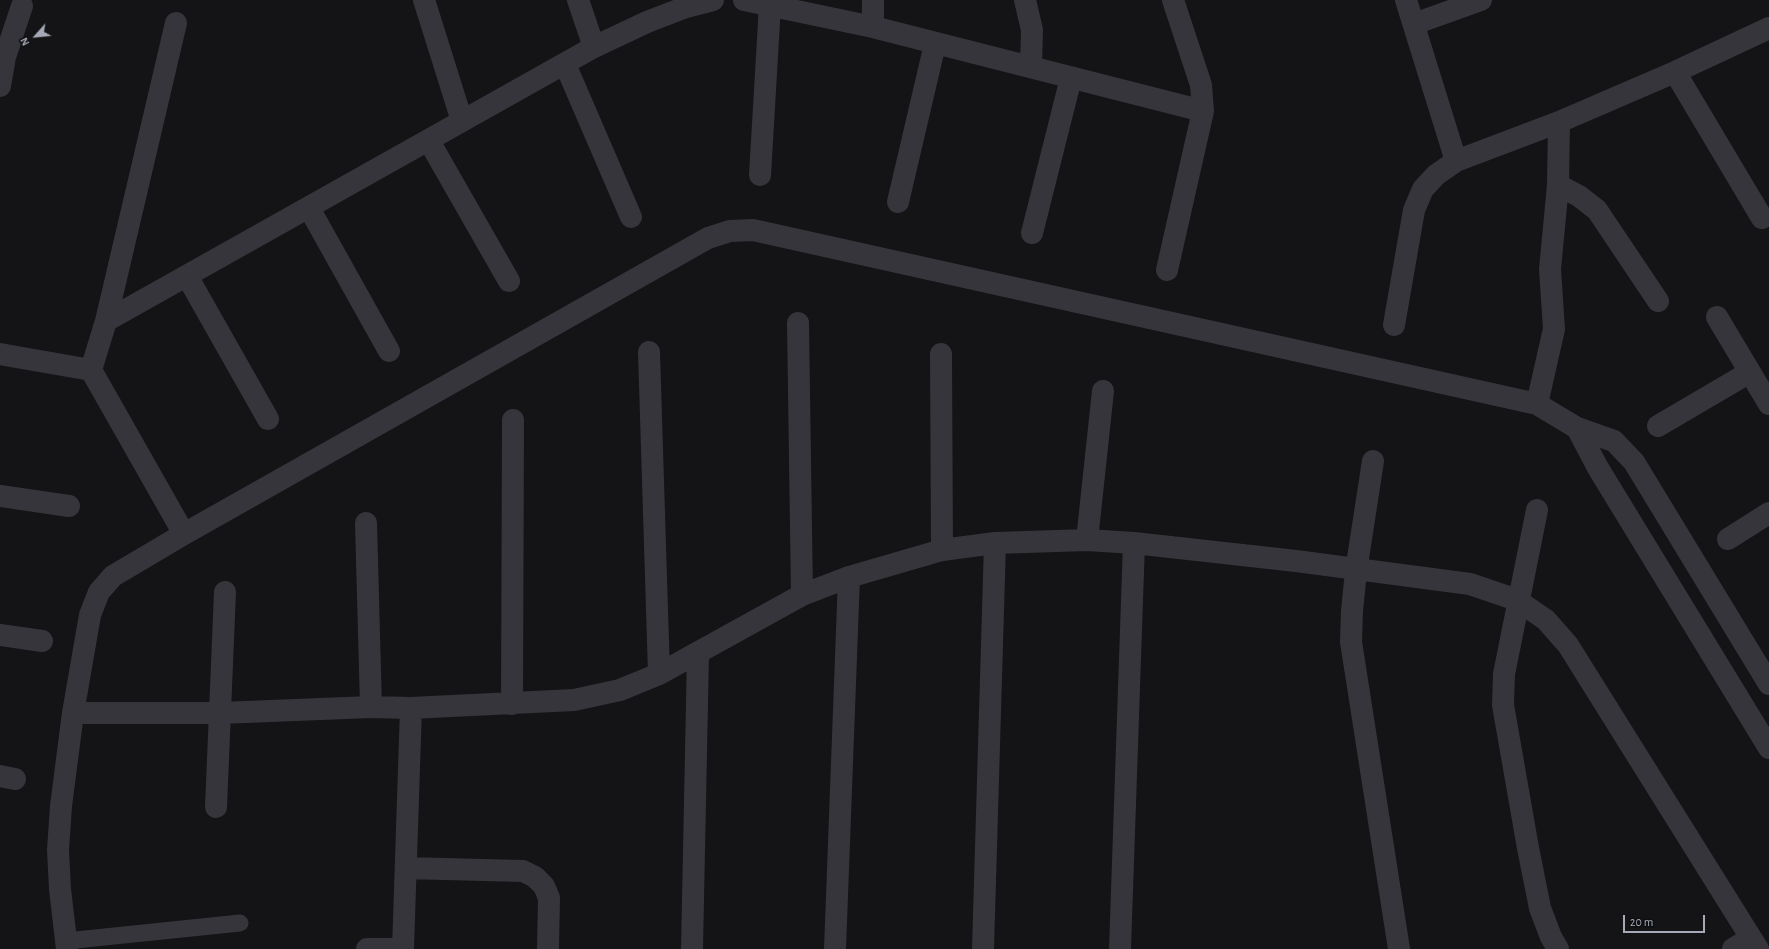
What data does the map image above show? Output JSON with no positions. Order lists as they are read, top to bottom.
{
  "scale_bar": "20 m",
  "north": "bottom left"
}
